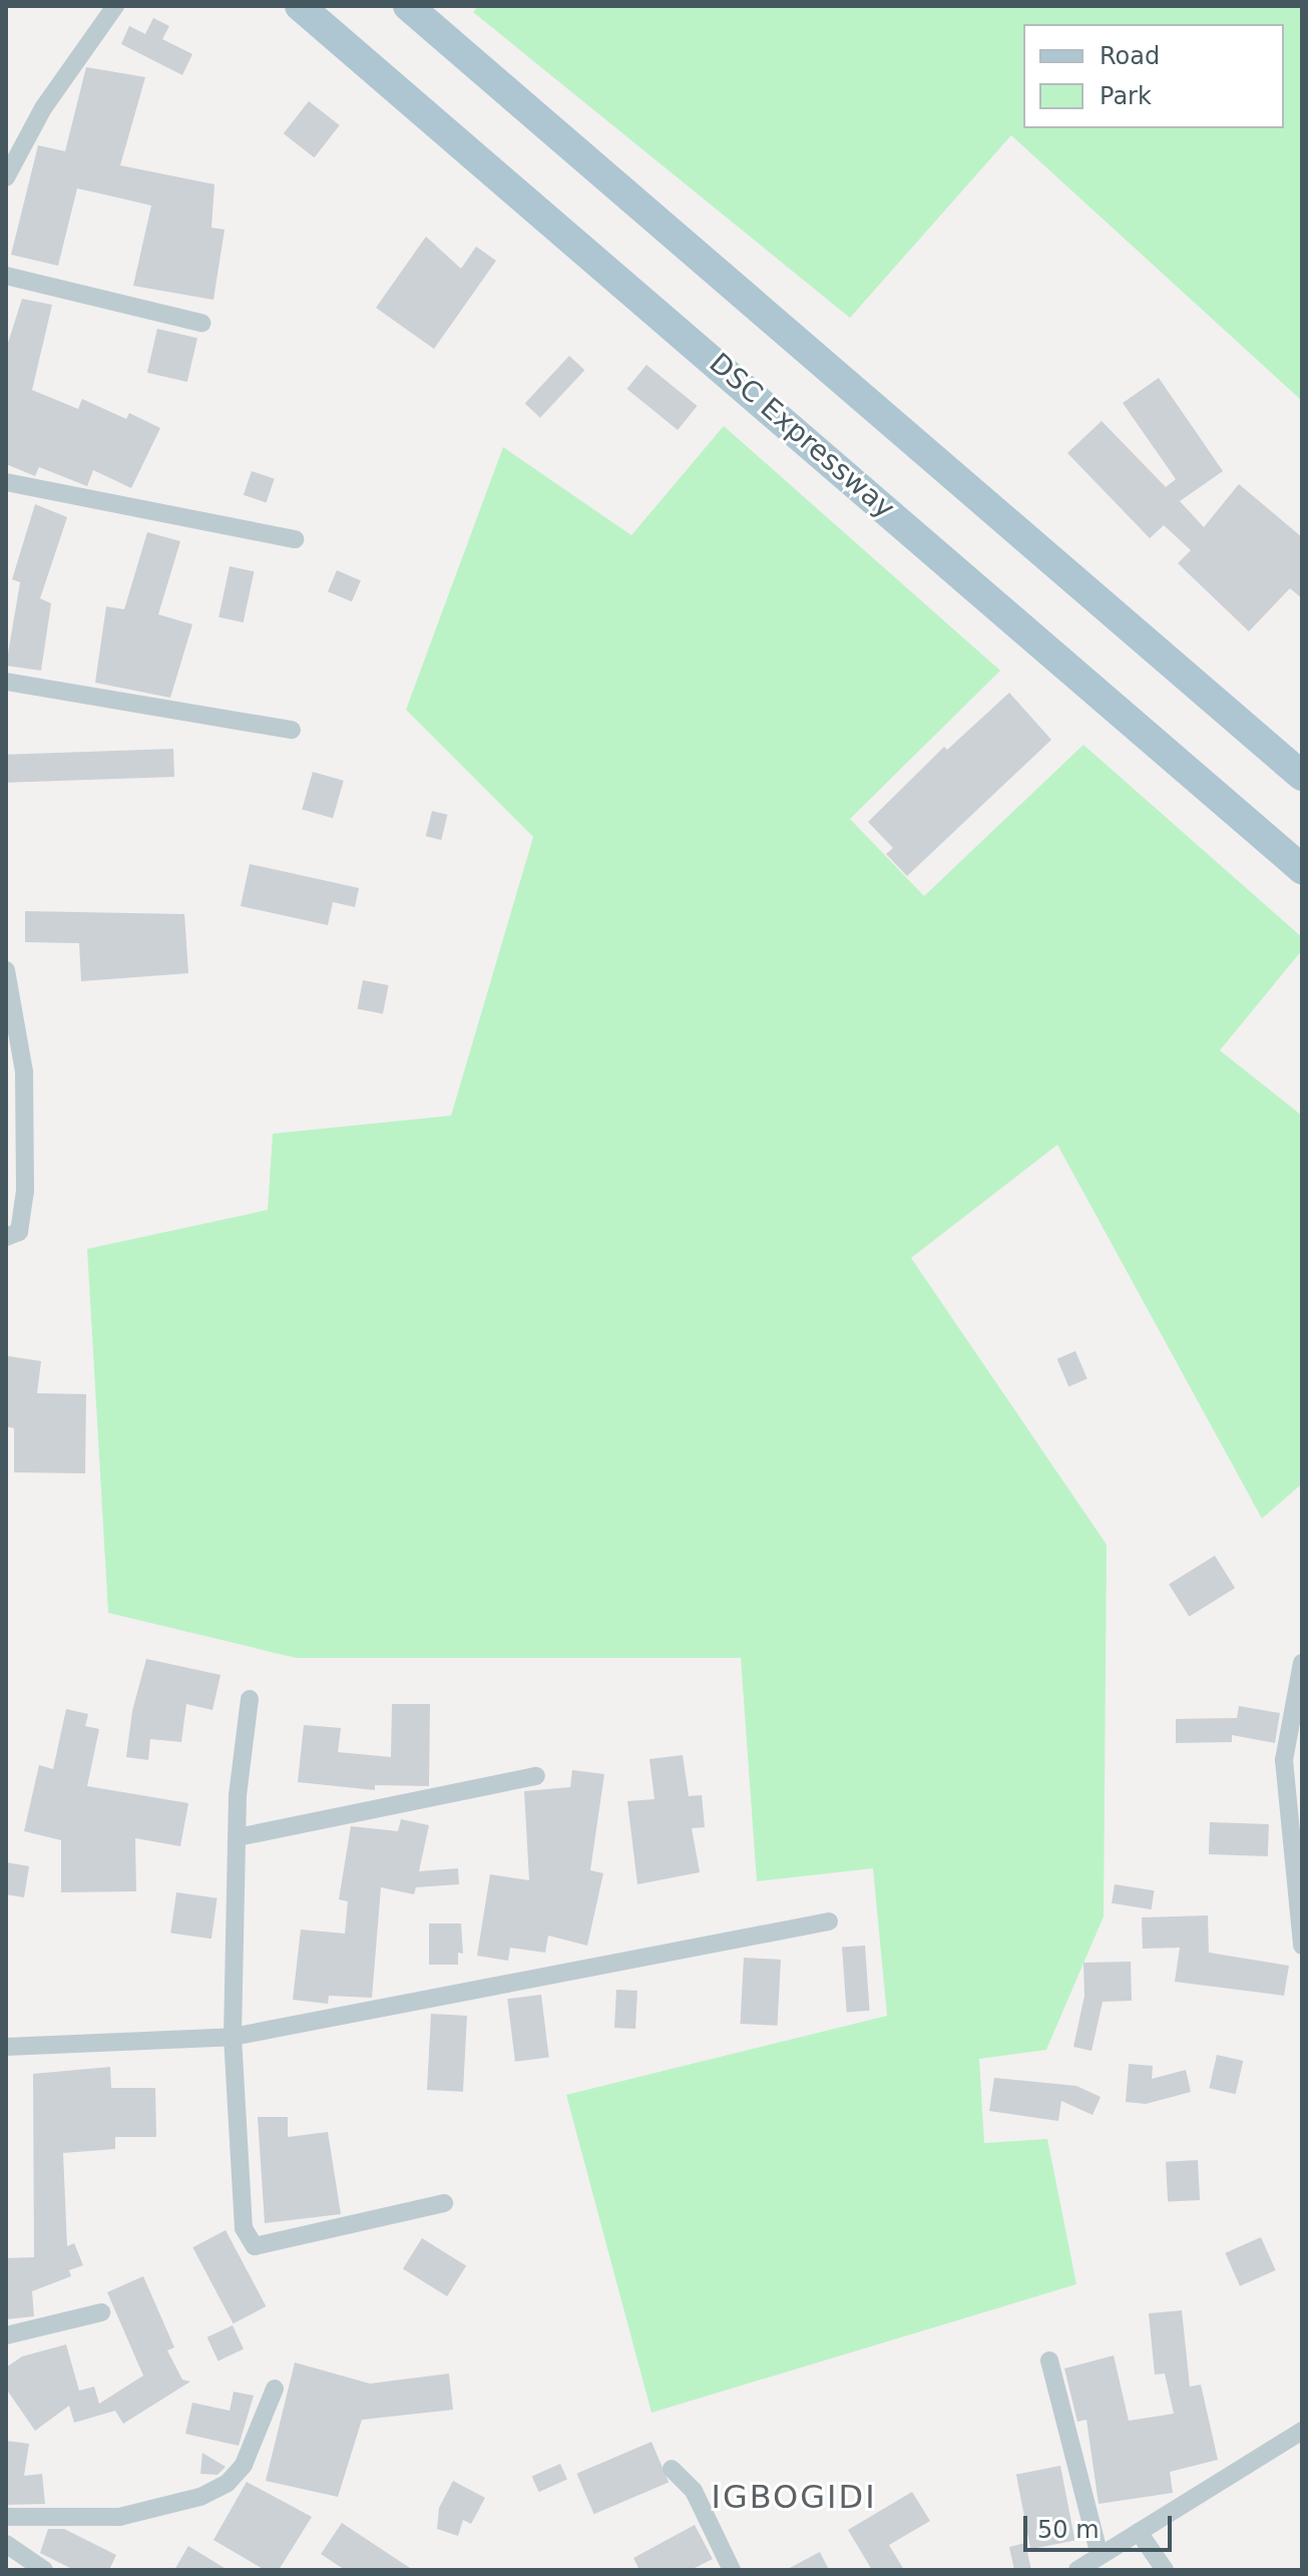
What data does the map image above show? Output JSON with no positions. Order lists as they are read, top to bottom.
{
  "streets": {
    "main road": ["DSC Expressway"]
  },
  "districts": ["IGBOGIDI"],
  "legend": ["Road", "Park"],
  "scale_bar": "50 m"
}
